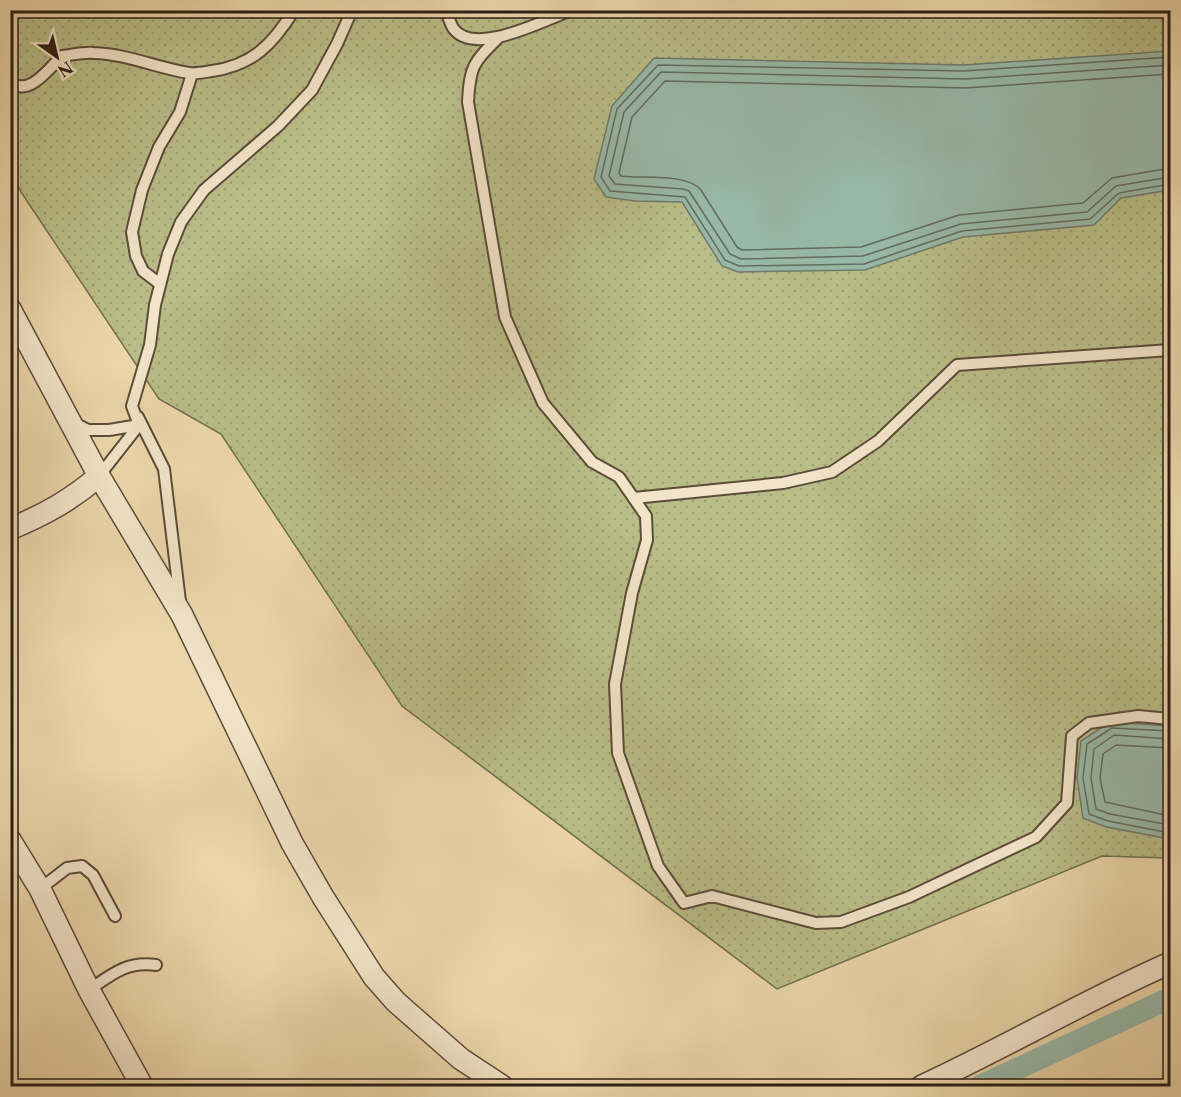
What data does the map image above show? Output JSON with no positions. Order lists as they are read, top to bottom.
{
  "north": "bottom right"
}
